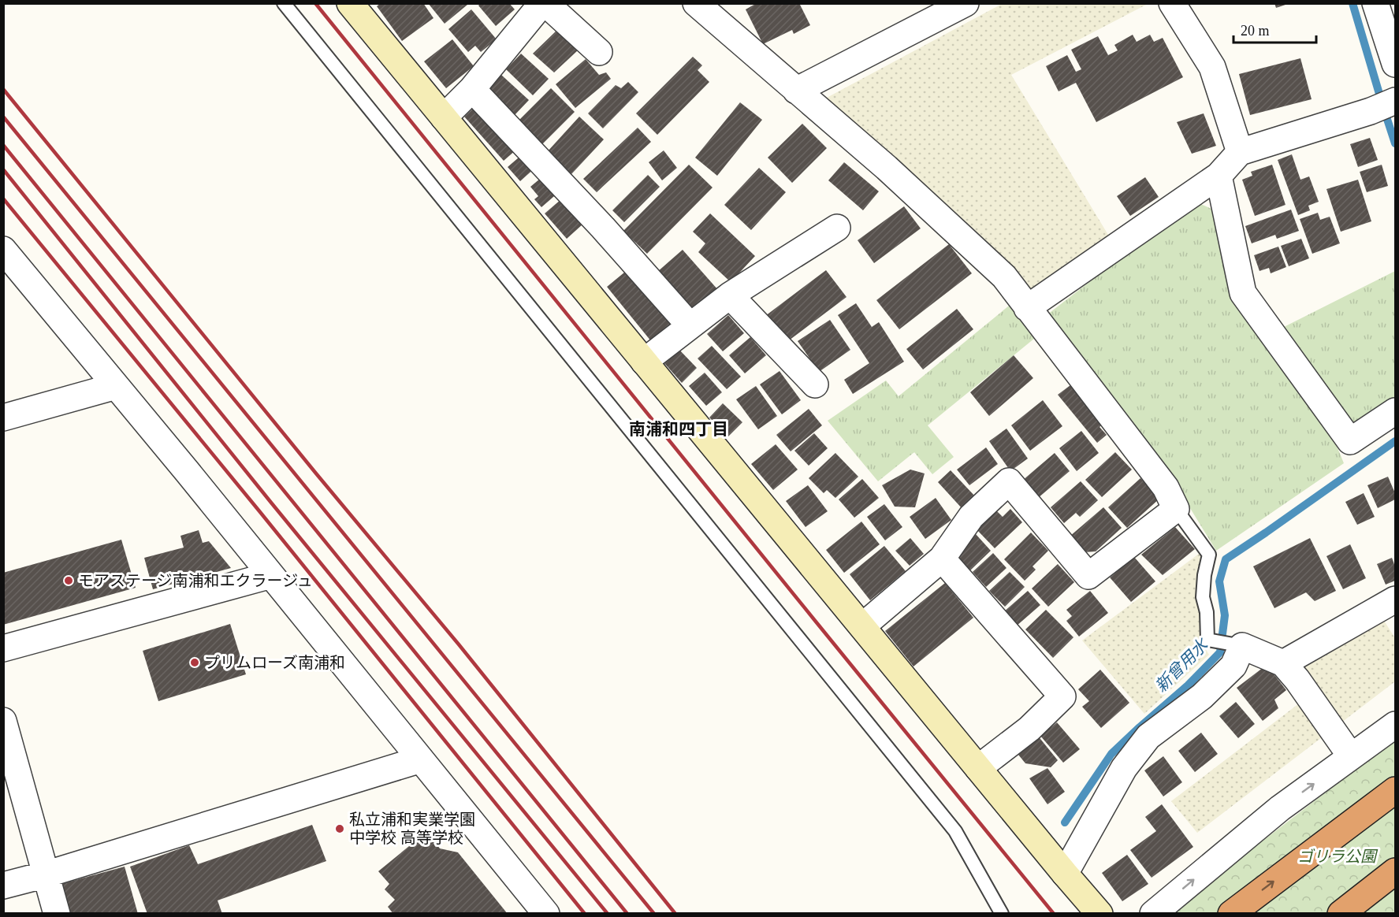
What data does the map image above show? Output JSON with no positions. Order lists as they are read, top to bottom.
{
  "districts": ["南浦和四丁目"],
  "water": ["新曾用水"],
  "parks": ["ゴリラ公園"],
  "places": ["モアステージ南浦和エクラージュ", "プリムローズ南浦和", "私立浦和実業学園 中学校 高等学校"],
  "scale_bar": "20 m"
}
